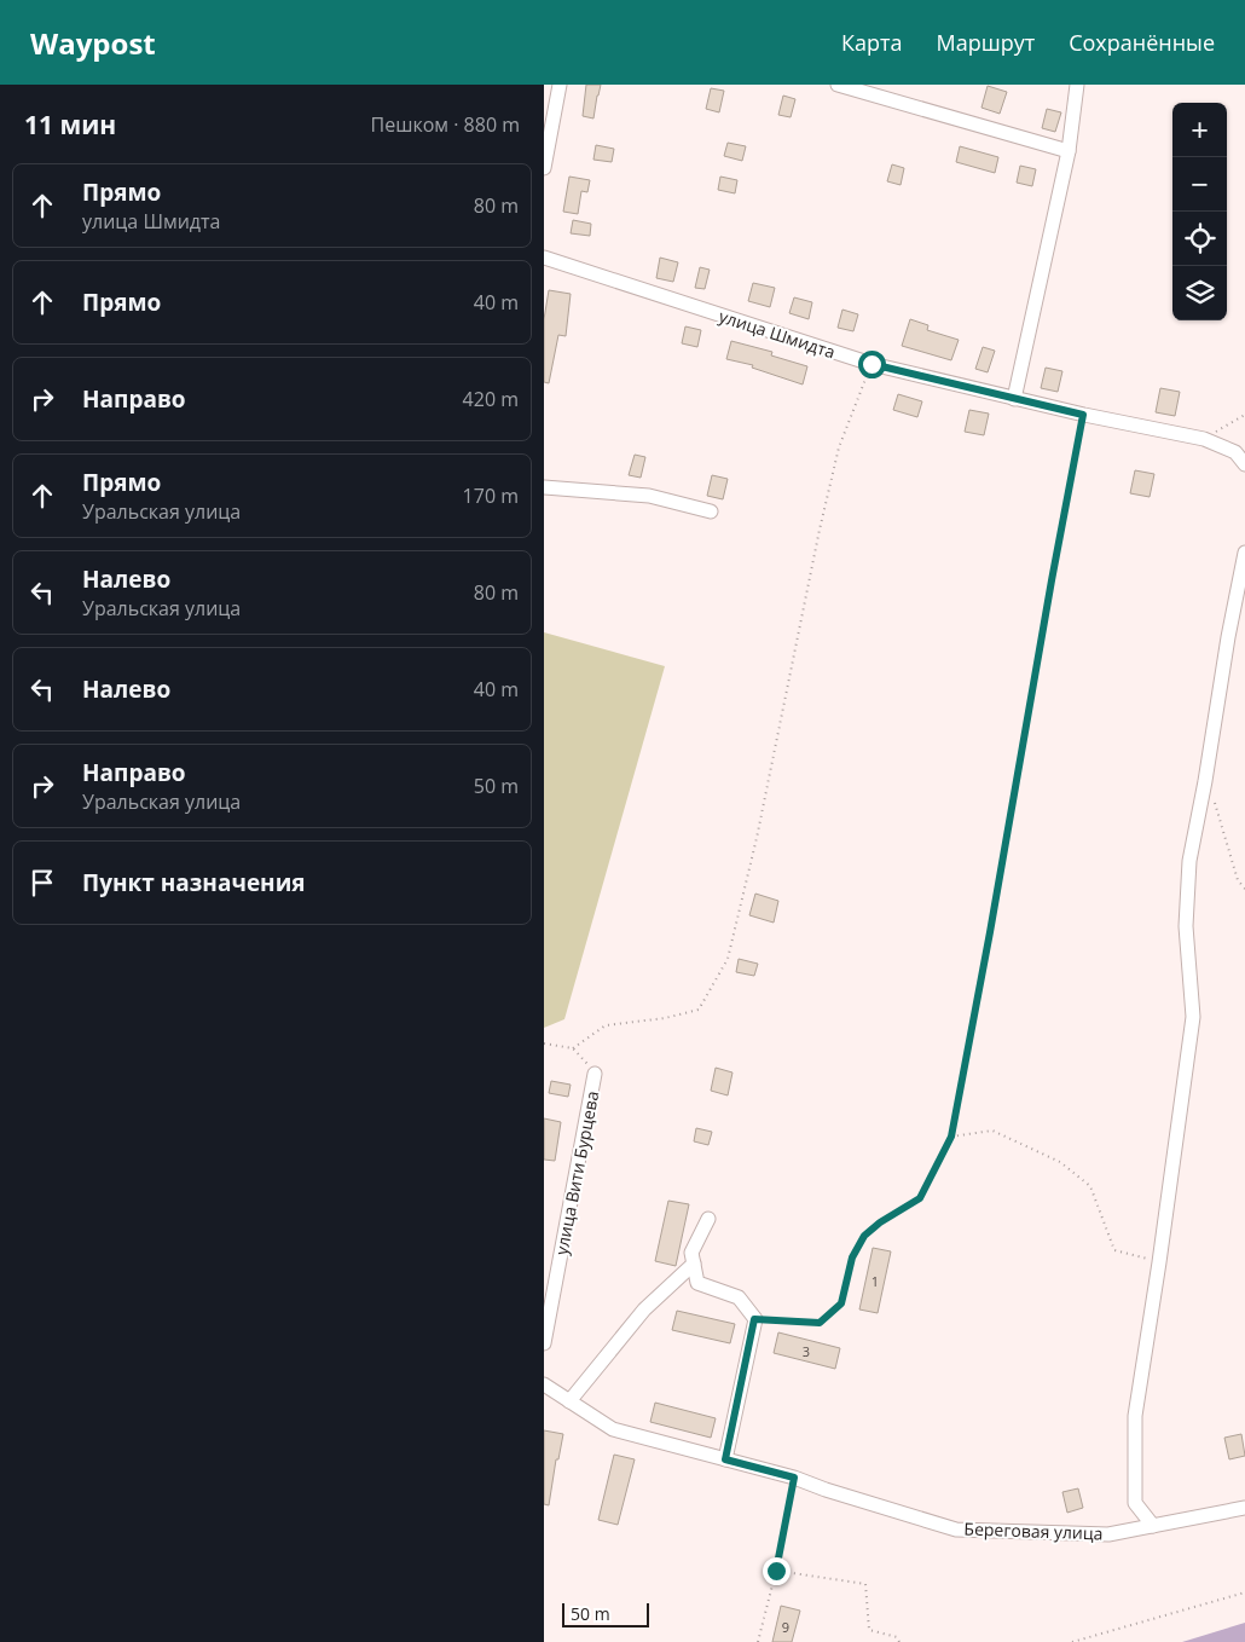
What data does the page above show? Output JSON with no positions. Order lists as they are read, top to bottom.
{
  "streets": {
    "street": ["улица Шмидта", "улица Вити Бурцева", "Береговая улица"]
  },
  "house_numbers": ["1", "3", "9"],
  "scale_bar": "50 m",
  "page": {
    "header": "Waypost",
    "nav": ["Карта", "Маршрут", "Сохранённые"],
    "heading": ["11 мин", "Пешком · 880 m"],
    "map_buttons": ["+", "−"],
    "list": [
      ["Прямо", "улица Шмидта", "80 m"],
      ["Прямо", "40 m"],
      ["Направо", "420 m"],
      ["Прямо", "Уральская улица", "170 m"],
      ["Налево", "Уральская улица", "80 m"],
      ["Налево", "40 m"],
      ["Направо", "Уральская улица", "50 m"],
      "Пункт назначения"
    ],
    "scale": "50 m"
  }
}
